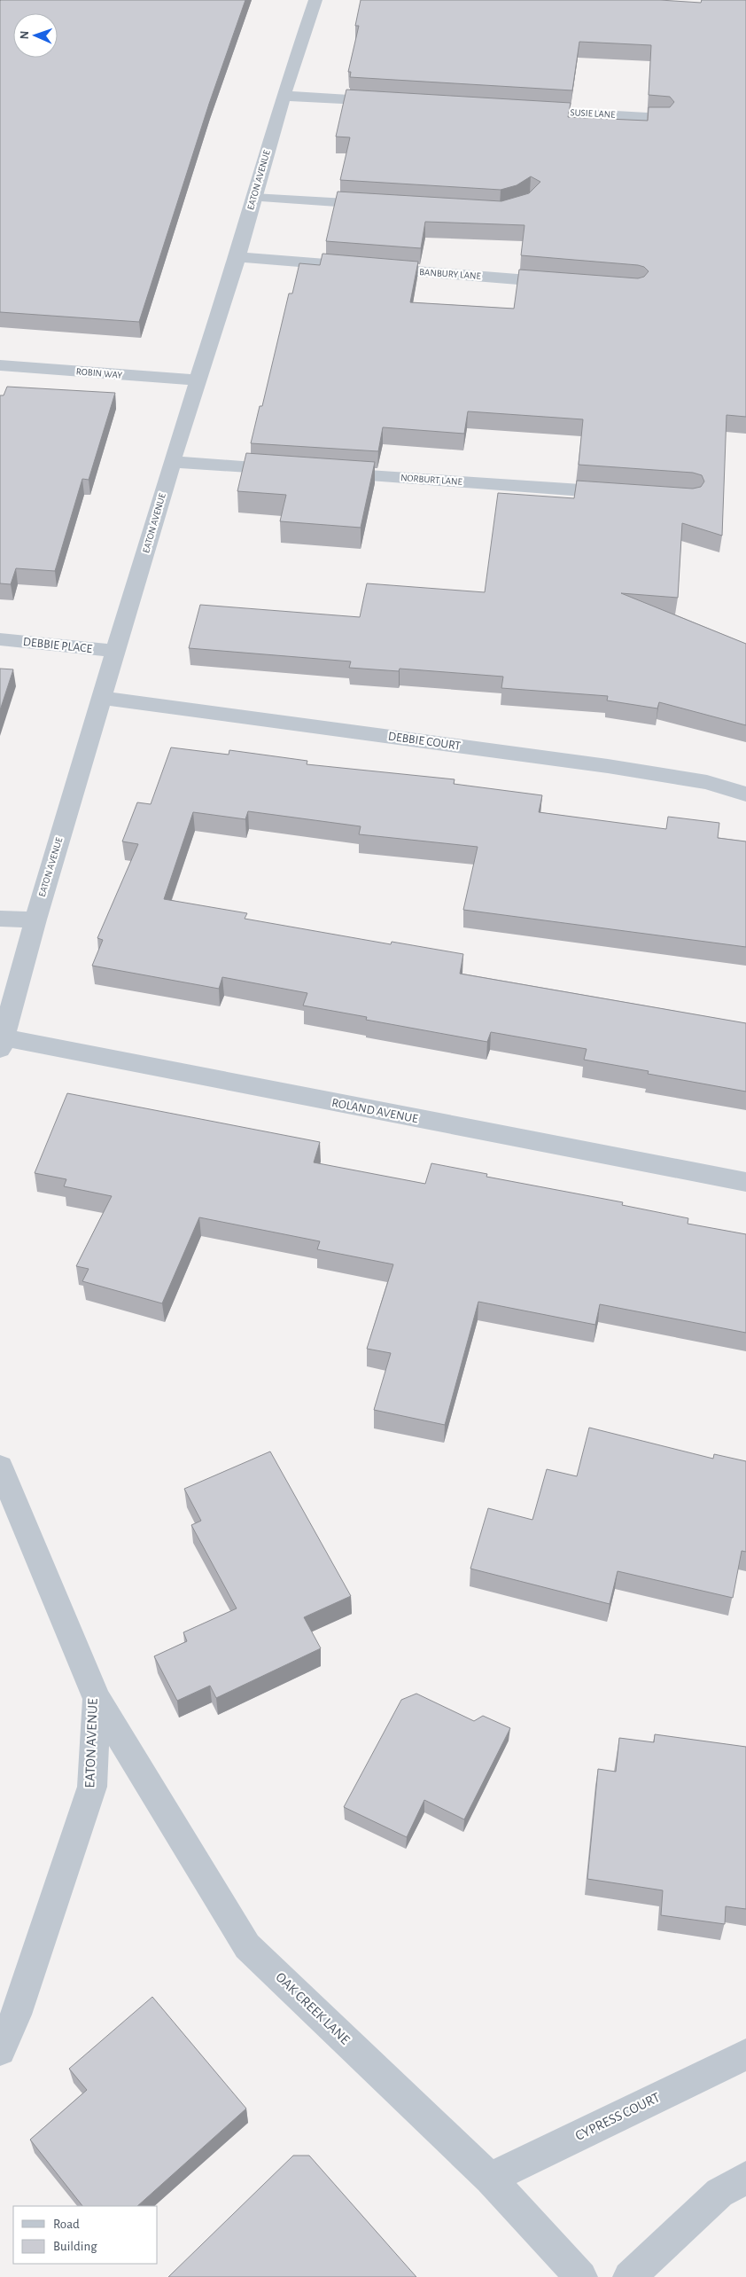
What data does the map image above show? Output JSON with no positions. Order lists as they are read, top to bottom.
{
  "streets": {
    "street": [
      "SUSIE LANE",
      "EATON AVENUE",
      "BANBURY LANE",
      "ROBIN WAY",
      "NORBURT LANE",
      "DEBBIE PLACE",
      "DEBBIE COURT",
      "ROLAND AVENUE",
      "OAK CREEK LANE",
      "CYPRESS COURT"
    ]
  },
  "crossings": [
    ["EATON AVENUE", "BANBURY LANE"],
    ["EATON AVENUE", "ROBIN WAY"],
    ["EATON AVENUE", "DEBBIE PLACE"],
    ["EATON AVENUE", "DEBBIE COURT"],
    ["EATON AVENUE", "ROLAND AVENUE"],
    ["EATON AVENUE", "OAK CREEK LANE"],
    ["OAK CREEK LANE", "CYPRESS COURT"]
  ],
  "legend": ["Road", "Building"],
  "north": "left"
}
